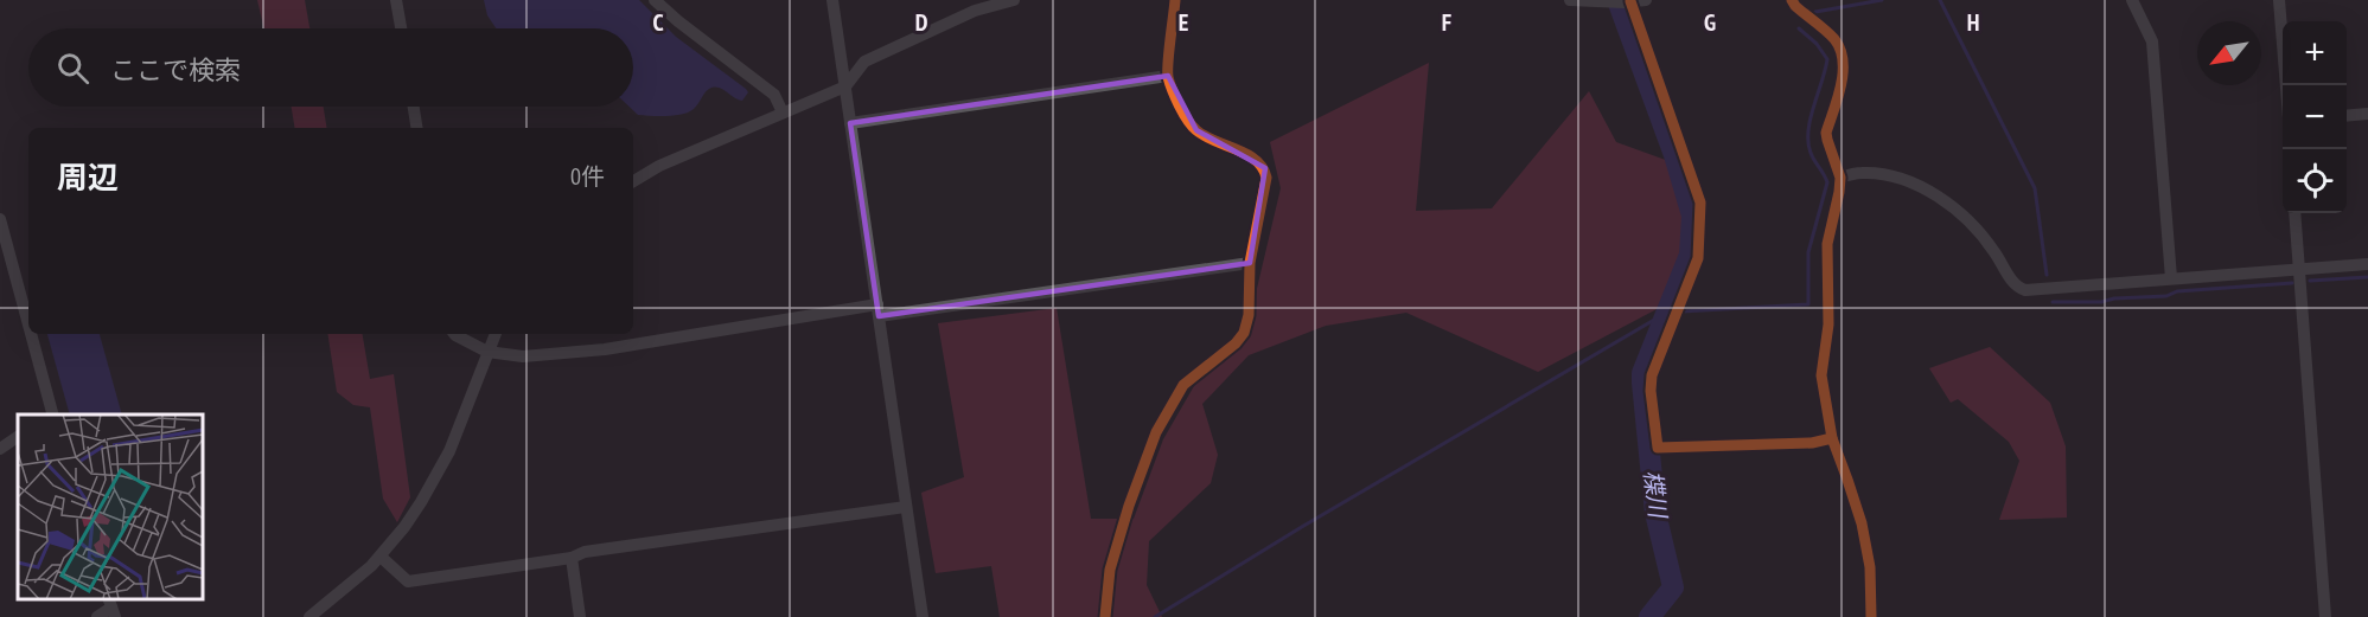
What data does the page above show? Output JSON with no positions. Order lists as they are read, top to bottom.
{
  "water": ["楪川"],
  "north": "bottom left",
  "page": {
    "map_buttons": ["+", "−"],
    "search": "ここで検索",
    "heading": ["周辺", "0件"]
  },
  "grid": {
    "columns": [
      "C",
      "D",
      "E",
      "F",
      "G",
      "H"
    ]
  }
}
